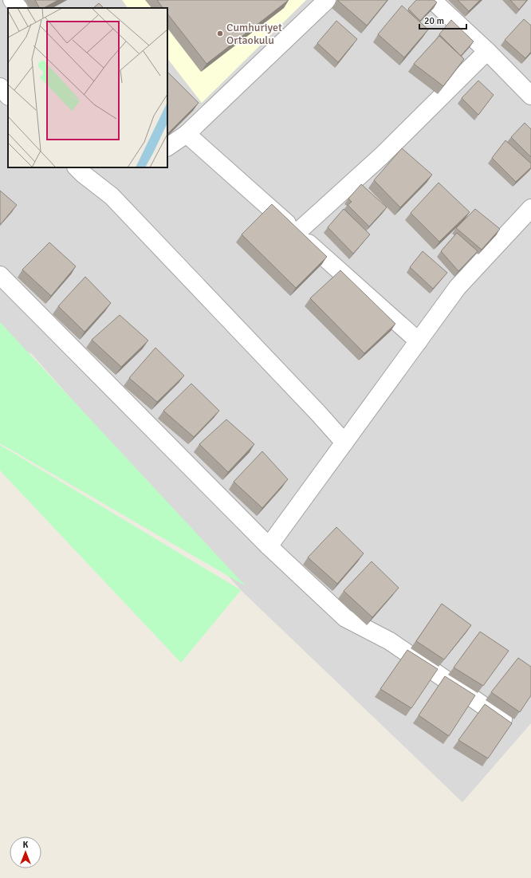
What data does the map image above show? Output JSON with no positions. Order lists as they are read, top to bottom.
{
  "places": ["Cumhuriyet Ortaokulu"],
  "scale_bar": "20 m",
  "north": "top"
}
